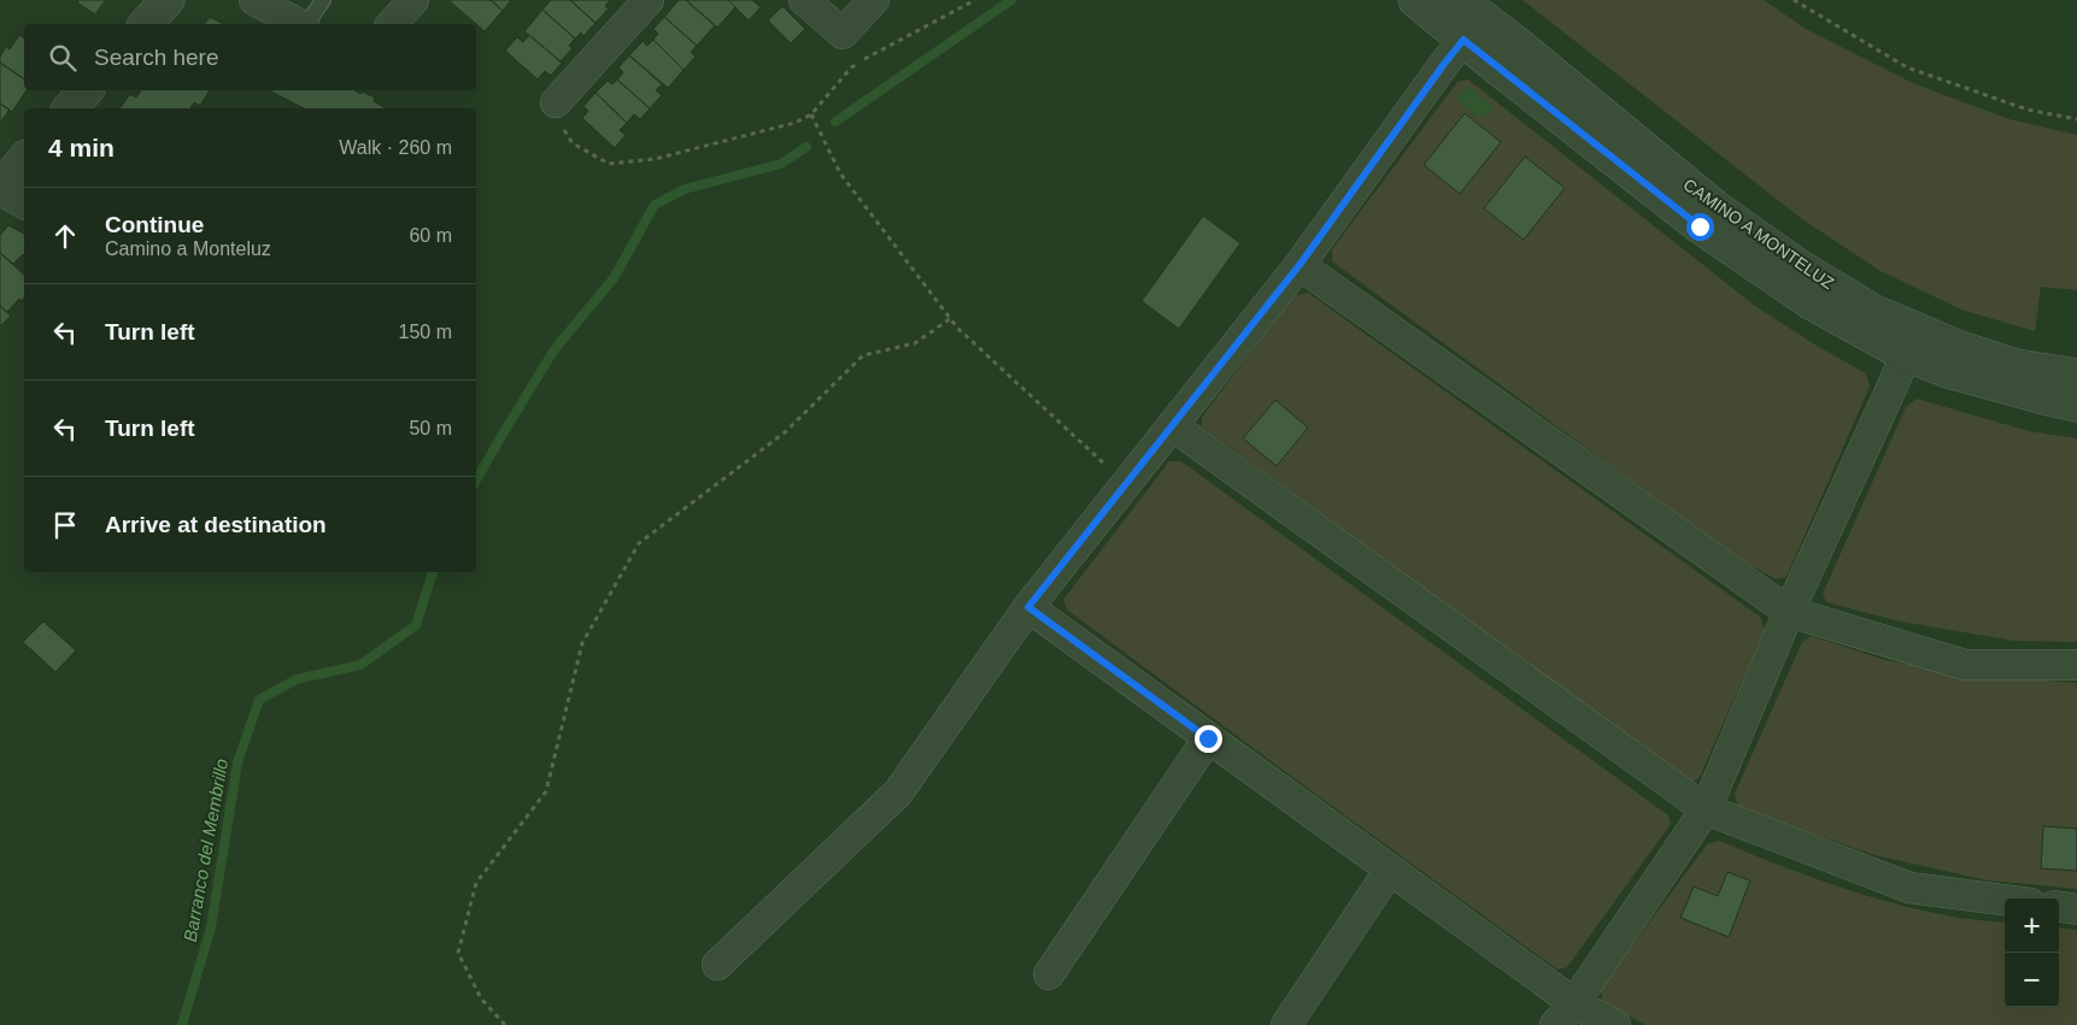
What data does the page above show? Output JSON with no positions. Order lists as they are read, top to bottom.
{
  "streets": {
    "street": ["CAMINO A MONTELUZ"]
  },
  "water": ["Barranco del Membrillo"],
  "page": {
    "search": "Search here",
    "heading": ["4 min", "Walk · 260 m"],
    "list": [
      ["Continue", "Camino a Monteluz", "60 m"],
      ["Turn left", "150 m"],
      ["Turn left", "50 m"],
      "Arrive at destination"
    ],
    "map_buttons": ["+", "−"]
  }
}
